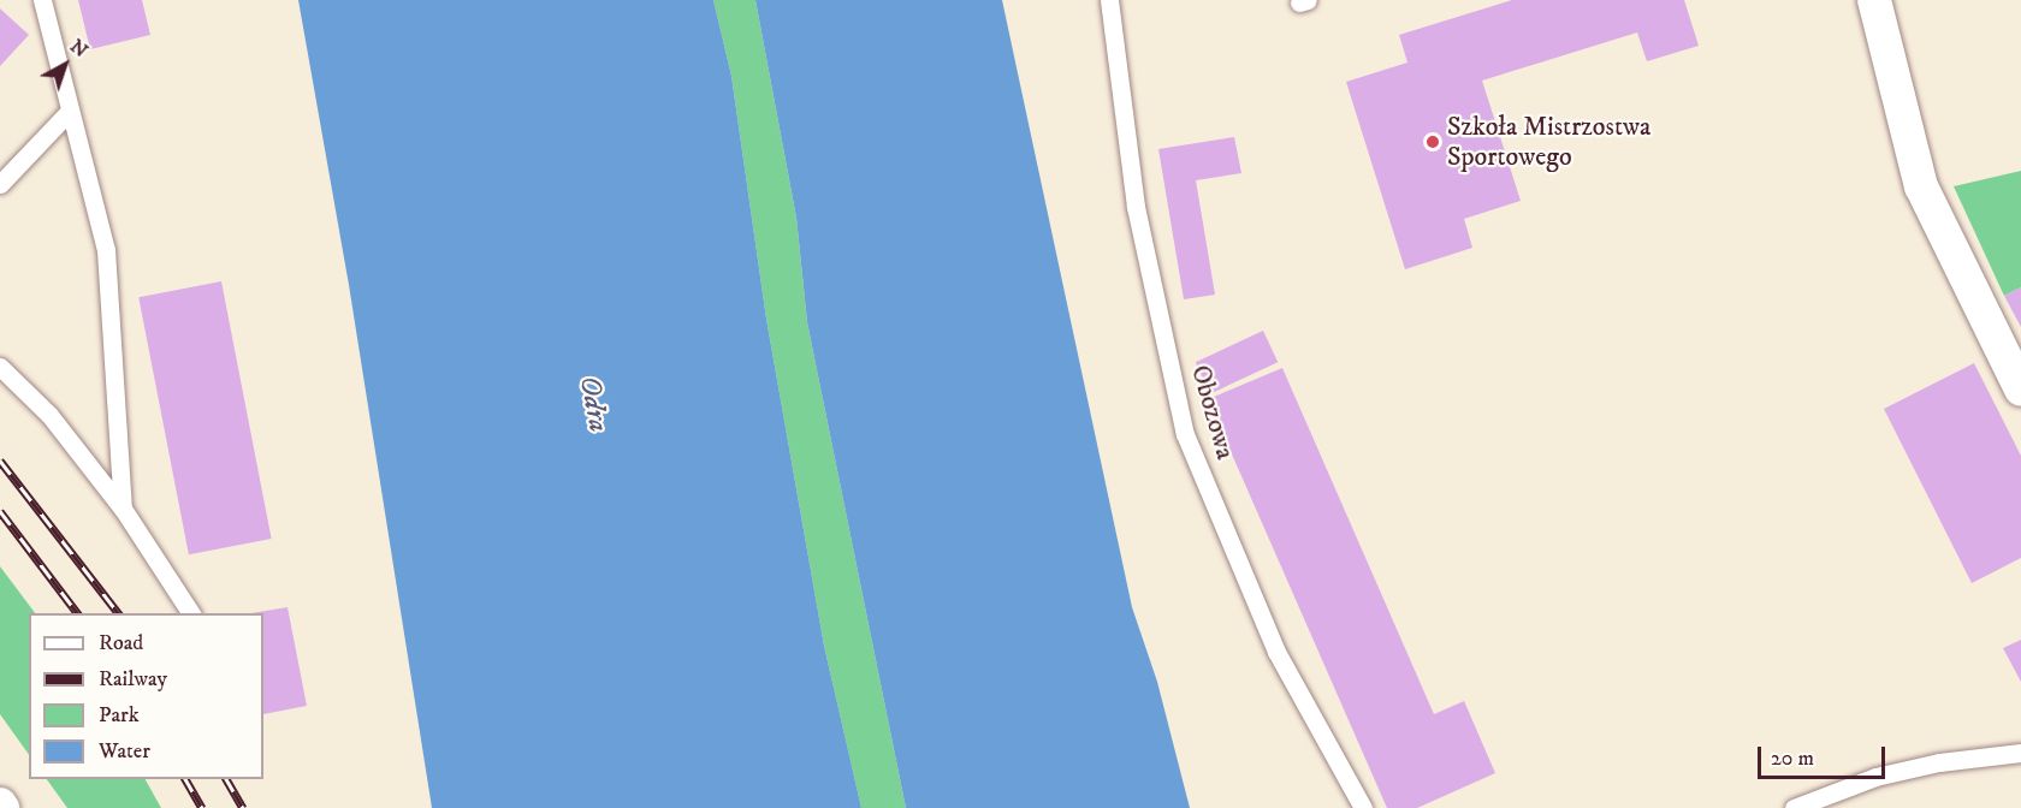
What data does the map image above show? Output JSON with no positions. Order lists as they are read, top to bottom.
{
  "streets": {
    "lane": ["Obozowa"]
  },
  "water": ["Odra"],
  "places": ["Szkoła Mistrzostwa Sportowego"],
  "legend": [
    "Road",
    "Railway",
    "Park",
    "Water"
  ],
  "scale_bar": "20 m",
  "north": "top right"
}
